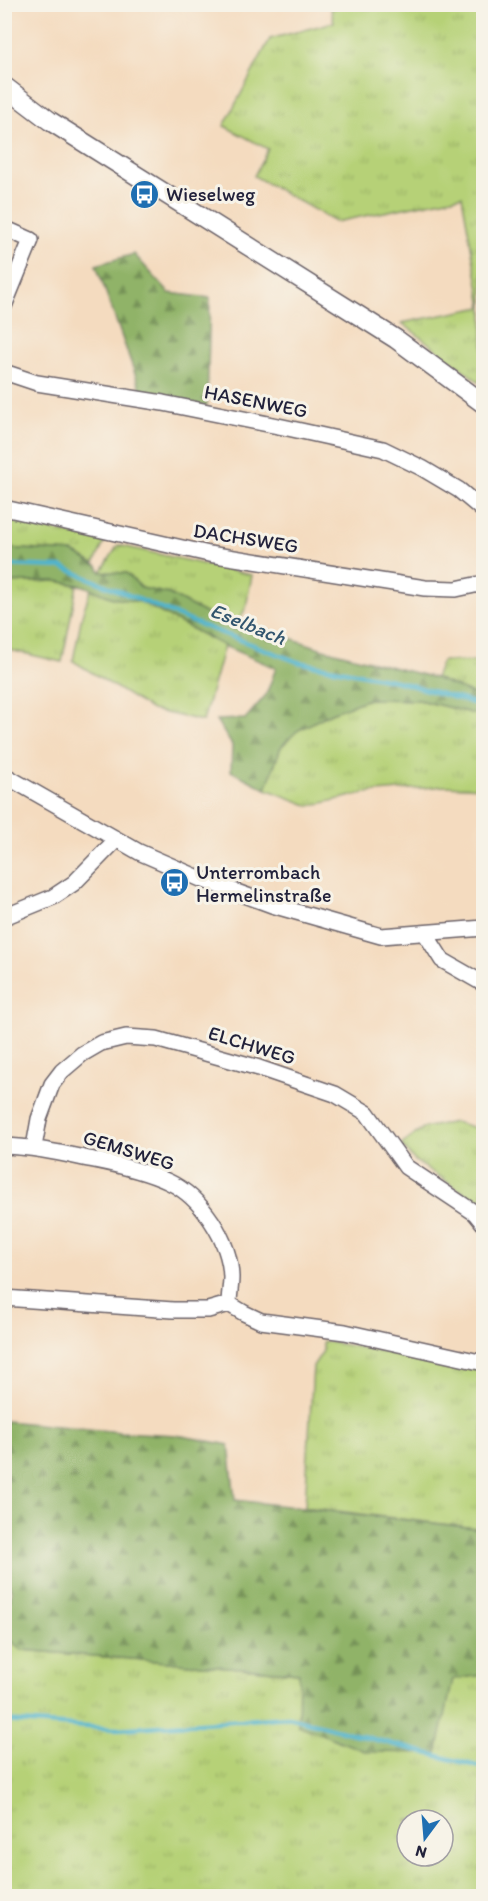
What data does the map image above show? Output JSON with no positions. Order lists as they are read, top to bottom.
{
  "streets": {
    "street": [
      "HASENWEG",
      "DACHSWEG",
      "ELCHWEG",
      "GEMSWEG"
    ]
  },
  "crossings": [
    ["ELCHWEG", "GEMSWEG"]
  ],
  "water": ["Eselbach"],
  "places": {
    "bus stop": ["Wieselweg", "Unterrombach Hermelinstraße"]
  },
  "north": "bottom"
}
